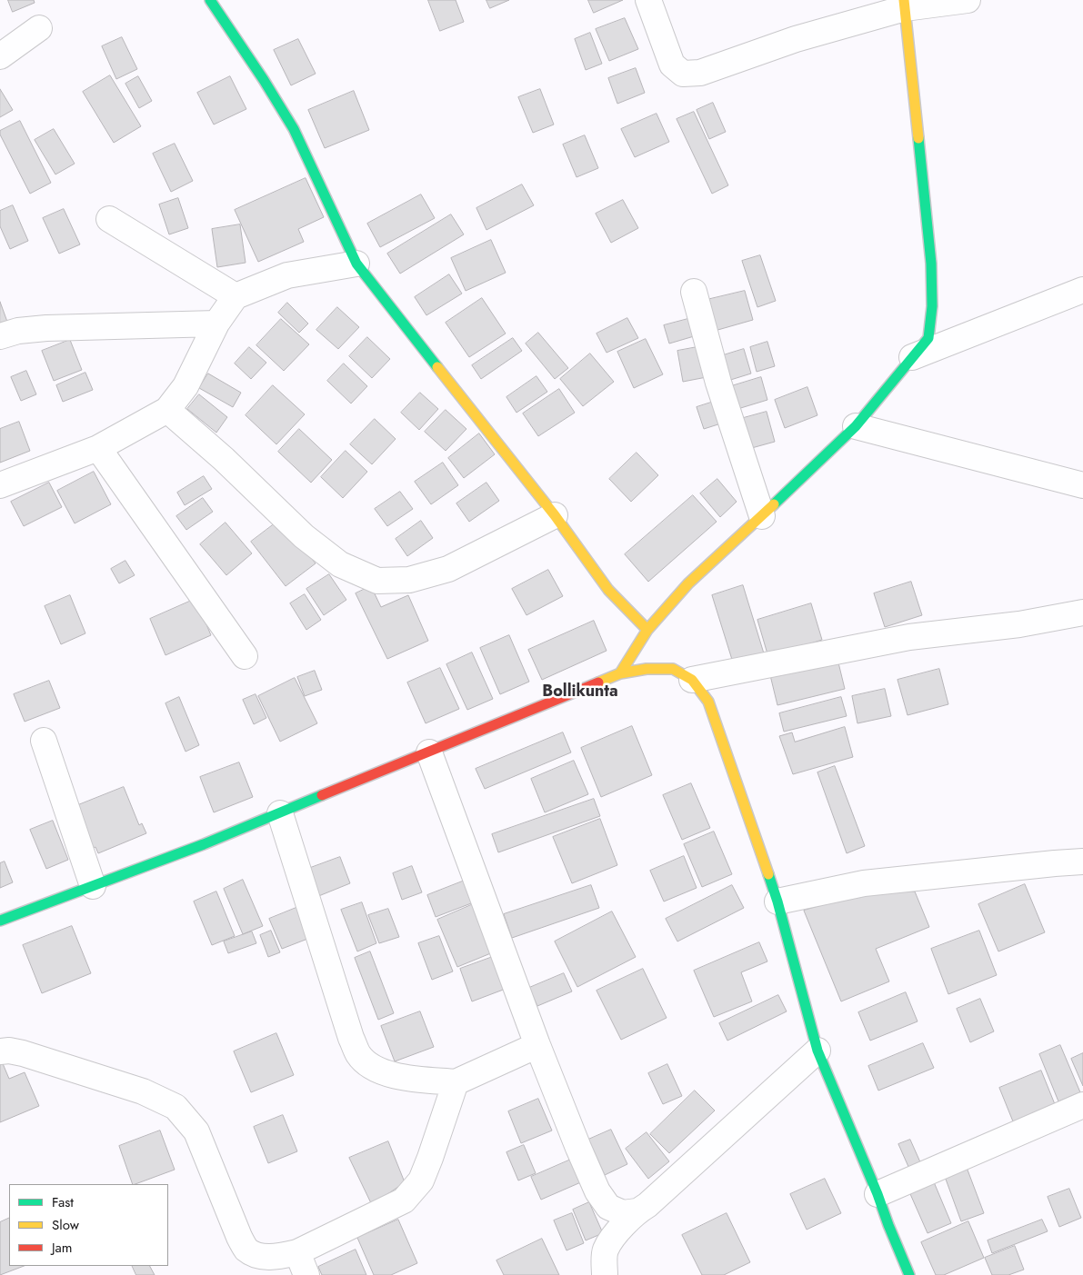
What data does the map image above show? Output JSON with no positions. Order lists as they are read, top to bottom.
{
  "districts": ["Bollikunta"],
  "legend": ["Fast", "Slow", "Jam"]
}
